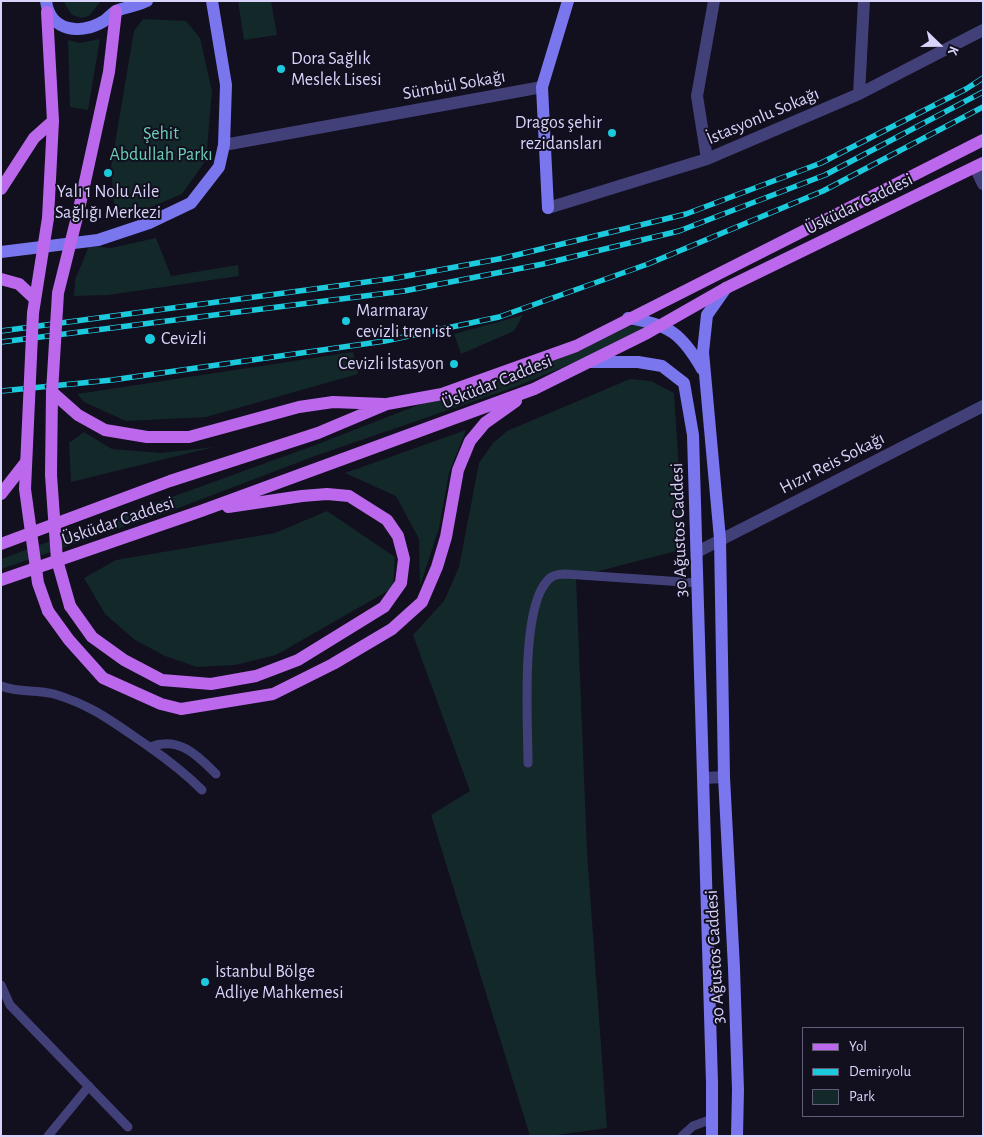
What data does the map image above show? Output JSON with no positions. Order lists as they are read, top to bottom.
{
  "streets": {
    "main road": ["Üsküdar Caddesi"],
    "street": [
      "Sümbül Sokağı",
      "İstasyonlu Sokağı",
      "Hızır Reis Sokağı",
      "30 Ağustos Caddesi"
    ]
  },
  "crossings": [
    ["Sümbül Sokağı", "İstasyonlu Sokağı"],
    ["Üsküdar Caddesi", "30 Ağustos Caddesi"],
    ["Hızır Reis Sokağı", "30 Ağustos Caddesi"]
  ],
  "parks": ["Şehit Abdullah Parkı"],
  "places": [
    "Dora Sağlık Meslek Lisesi",
    "Dragos şehir rezidansları",
    "Yalı 1 Nolu Aile Sağlığı Merkezi",
    "Marmaray cevizli tren ist",
    "Cevizli",
    "Cevizli İstasyon",
    "İstanbul Bölge Adliye Mahkemesi"
  ],
  "legend": ["Yol", "Demiryolu", "Park"],
  "north": "right"
}
